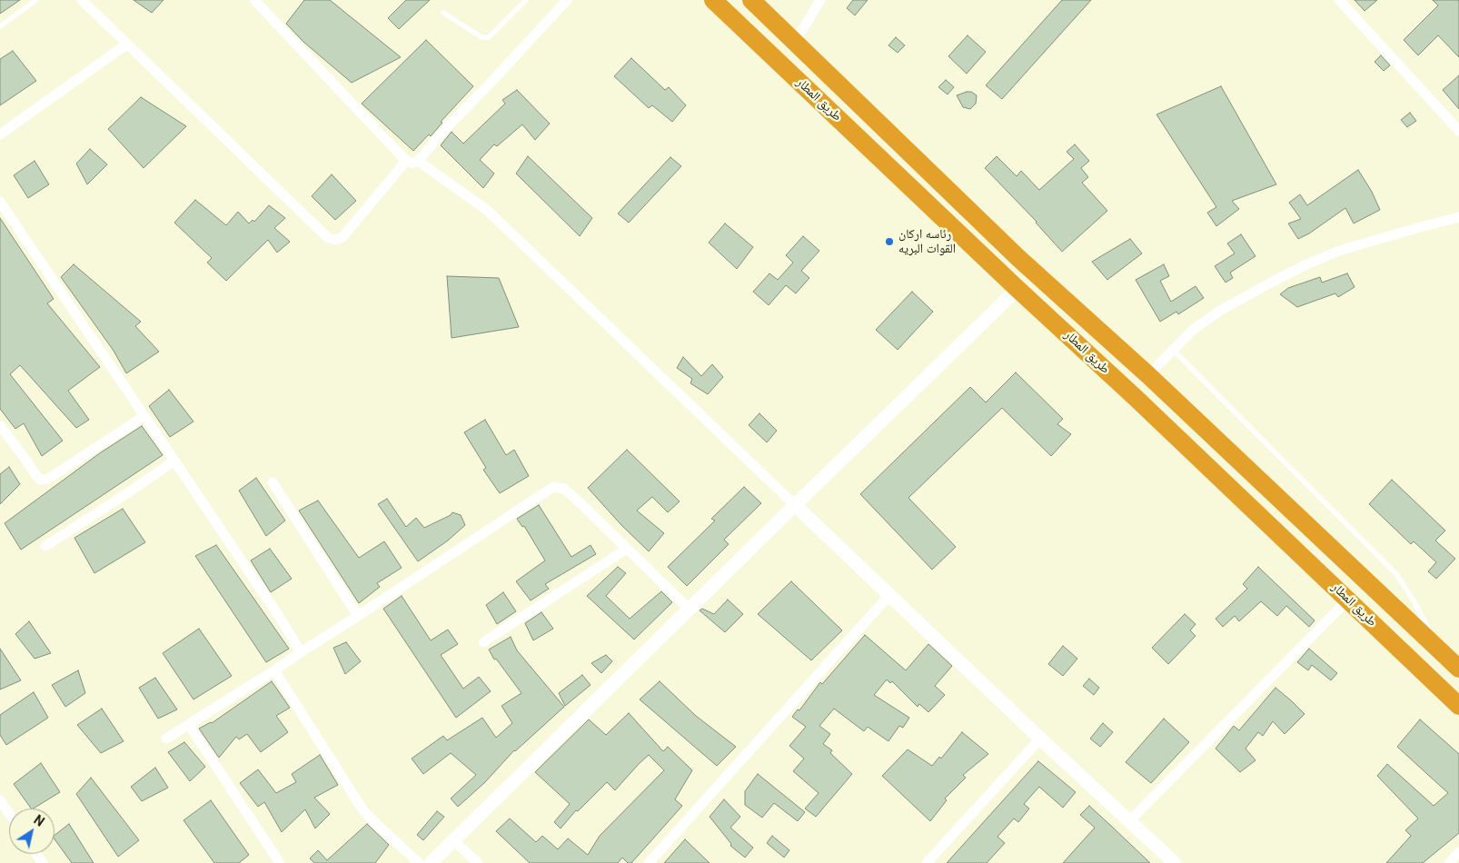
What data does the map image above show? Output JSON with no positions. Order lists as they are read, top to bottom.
{
  "streets": {
    "highway": ["طريق المطار"]
  },
  "places": ["رئاسه اركان القوات البريه"],
  "north": "top right"
}
